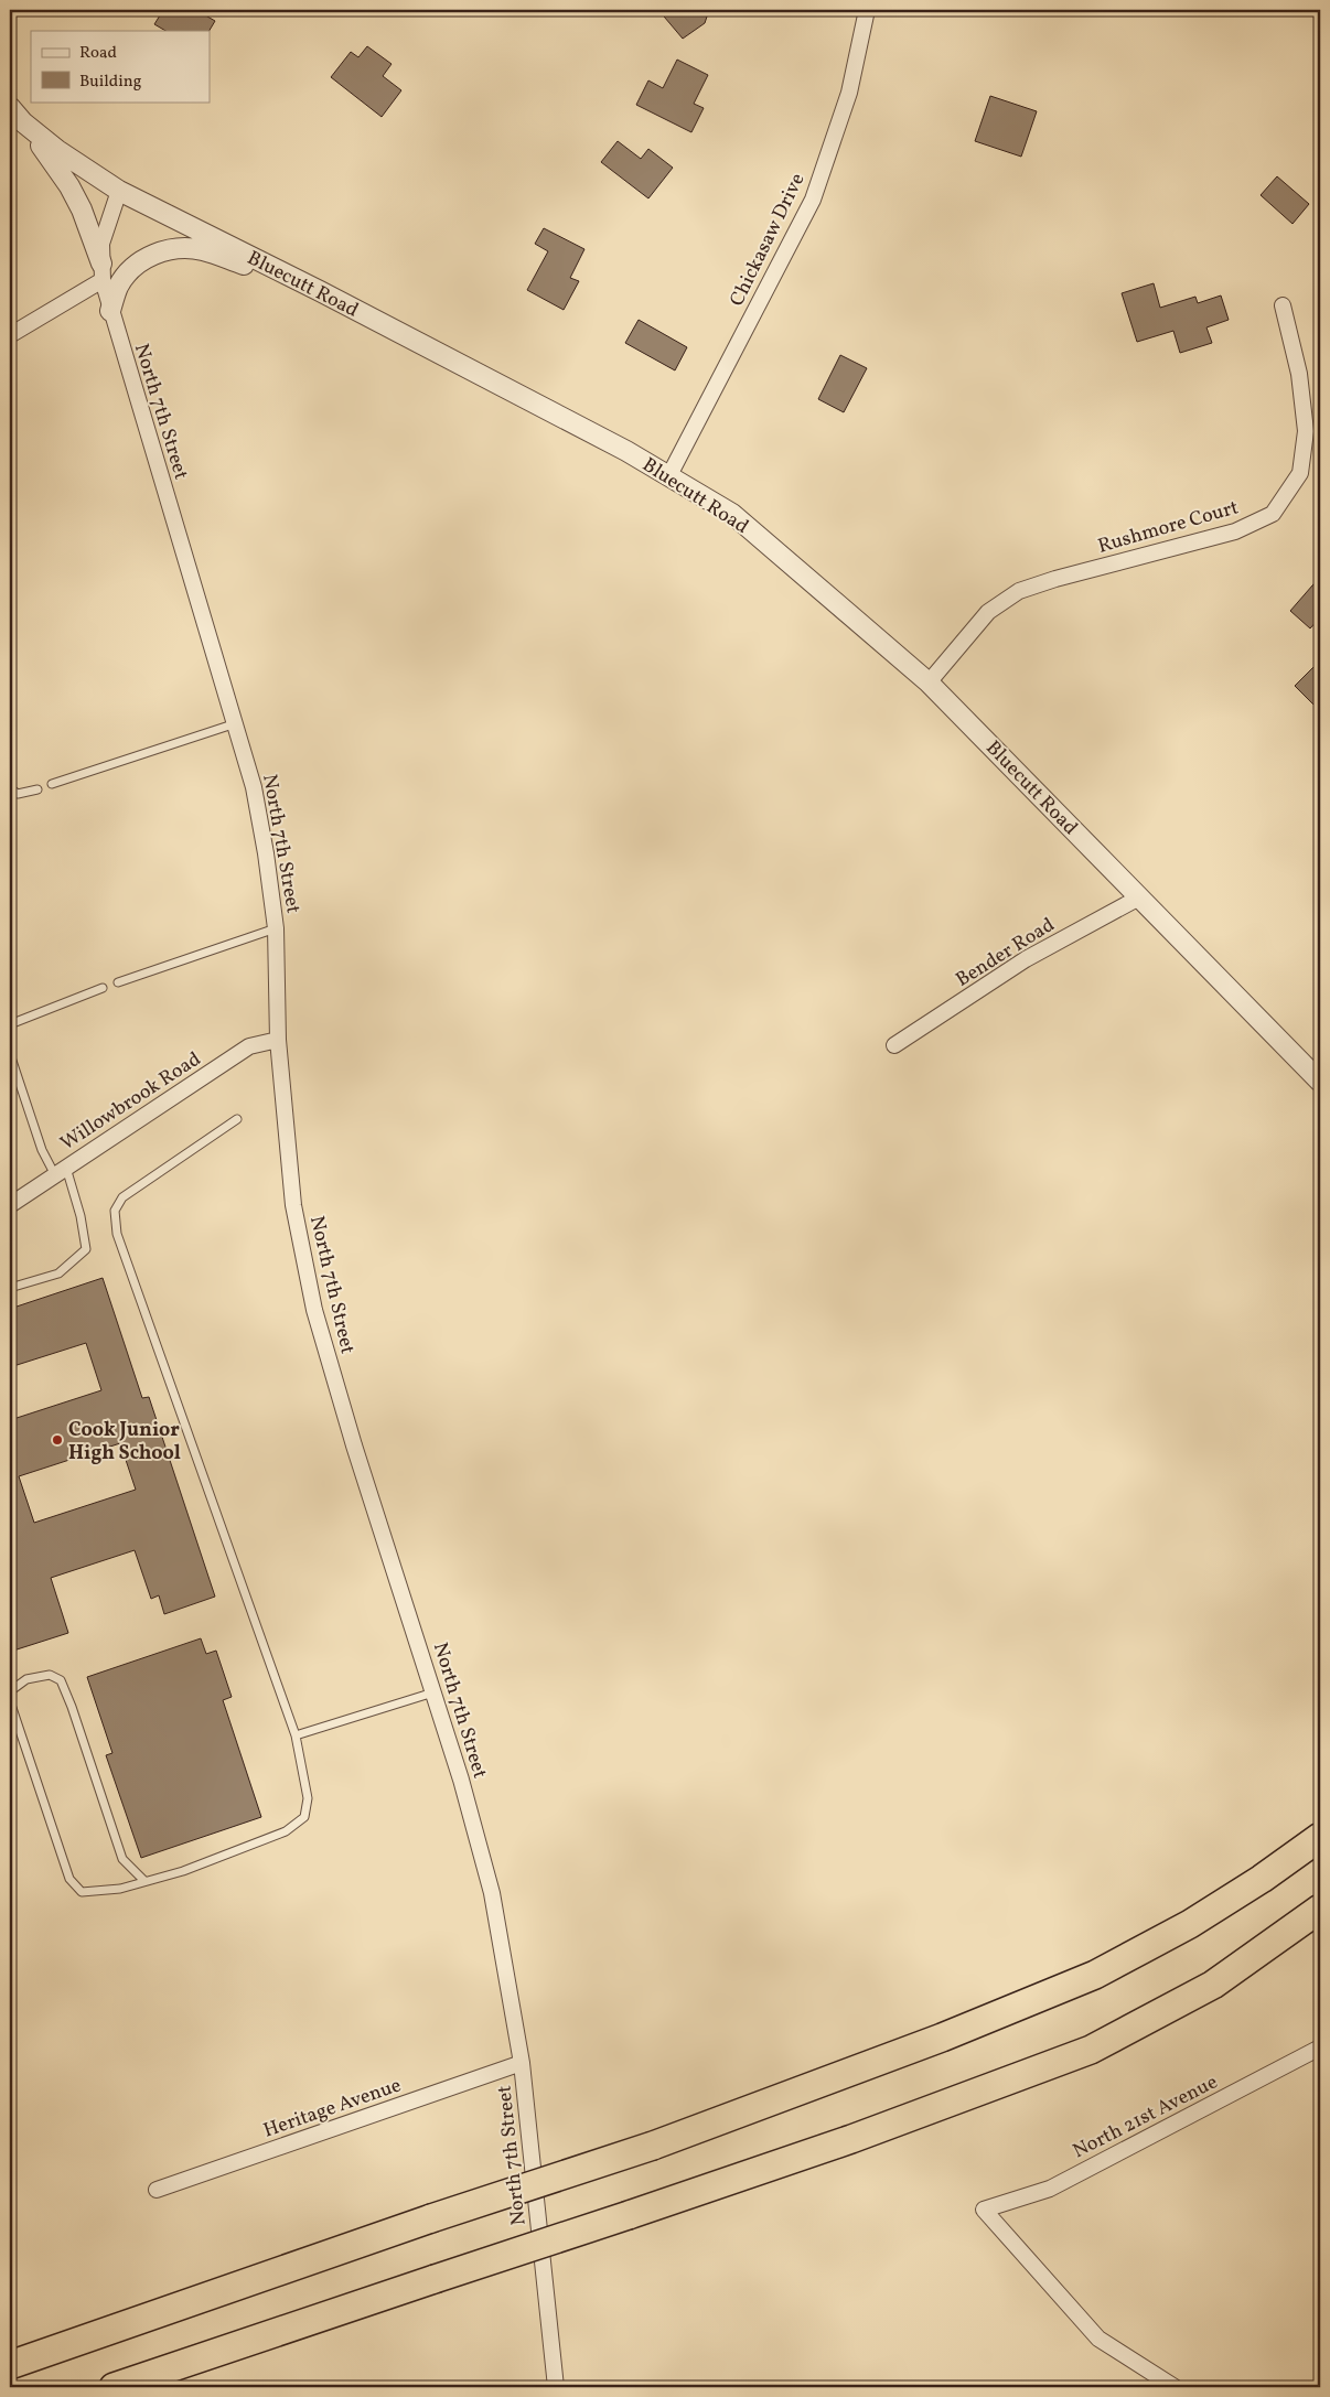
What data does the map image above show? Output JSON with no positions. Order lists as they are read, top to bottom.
{
  "streets": {
    "street": [
      "Chickasaw Drive",
      "Bluecutt Road",
      "North 7th Street",
      "Rushmore Court",
      "Bender Road",
      "Willowbrook Road",
      "Heritage Avenue",
      "North 21st Avenue"
    ]
  },
  "crossings": [
    ["Chickasaw Drive", "Bluecutt Road"],
    ["Bluecutt Road", "North 7th Street"],
    ["Bluecutt Road", "Rushmore Court"],
    ["Bluecutt Road", "Bender Road"],
    ["North 7th Street", "Willowbrook Road"],
    ["North 7th Street", "Heritage Avenue"]
  ],
  "places": ["Cook Junior High School"],
  "legend": ["Road", "Building"]
}
